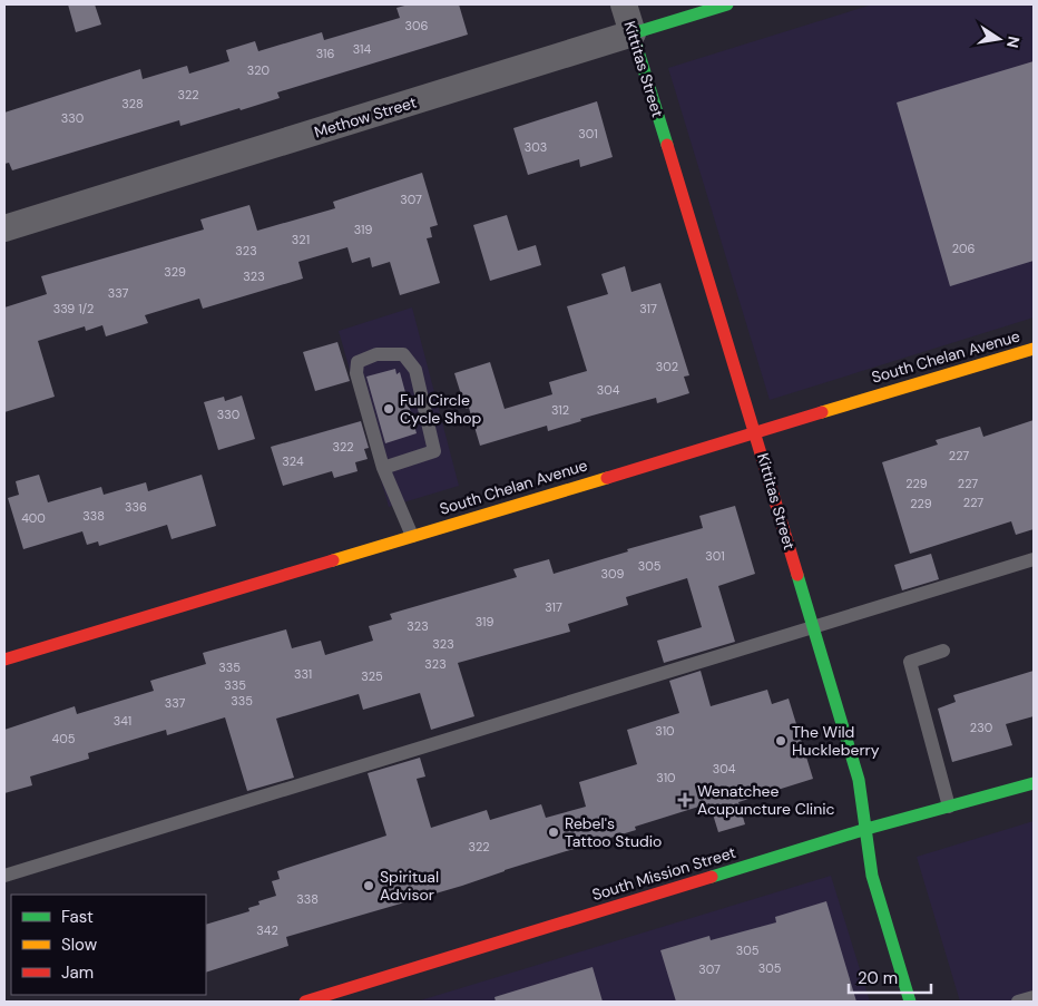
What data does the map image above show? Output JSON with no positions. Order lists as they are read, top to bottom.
{
  "streets": {
    "main road": [
      "Kittitas Street",
      "Methow Street",
      "South Chelan Avenue",
      "South Mission Street"
    ]
  },
  "crossings": [
    ["Kittitas Street", "Methow Street"],
    ["Kittitas Street", "South Chelan Avenue"],
    ["Kittitas Street", "South Mission Street"]
  ],
  "places": {
    "other": [
      "Full Circle Cycle Shop",
      "The Wild Huckleberry",
      "Rebel's Tattoo Studio",
      "Spiritual Advisor"
    ],
    "health": ["Wenatchee Acupuncture Clinic"]
  },
  "house_numbers": [
    "306",
    "314",
    "316",
    "320",
    "322",
    "328",
    "330",
    "301",
    "303",
    "307",
    "319",
    "321",
    "206",
    "323",
    "329",
    "323",
    "337",
    "339 1/2",
    "317",
    "302",
    "304",
    "312",
    "330",
    "322",
    "227",
    "324",
    "229",
    "227",
    "227",
    "229",
    "336",
    "338",
    "400",
    "301",
    "305",
    "309",
    "317",
    "319",
    "323",
    "323",
    "323",
    "335",
    "331",
    "325",
    "335",
    "335",
    "337",
    "341",
    "230",
    "310",
    "405",
    "304",
    "310",
    "322",
    "338",
    "342",
    "305",
    "305",
    "307"
  ],
  "legend": ["Fast", "Slow", "Jam"],
  "scale_bar": "20 m",
  "north": "right"
}
